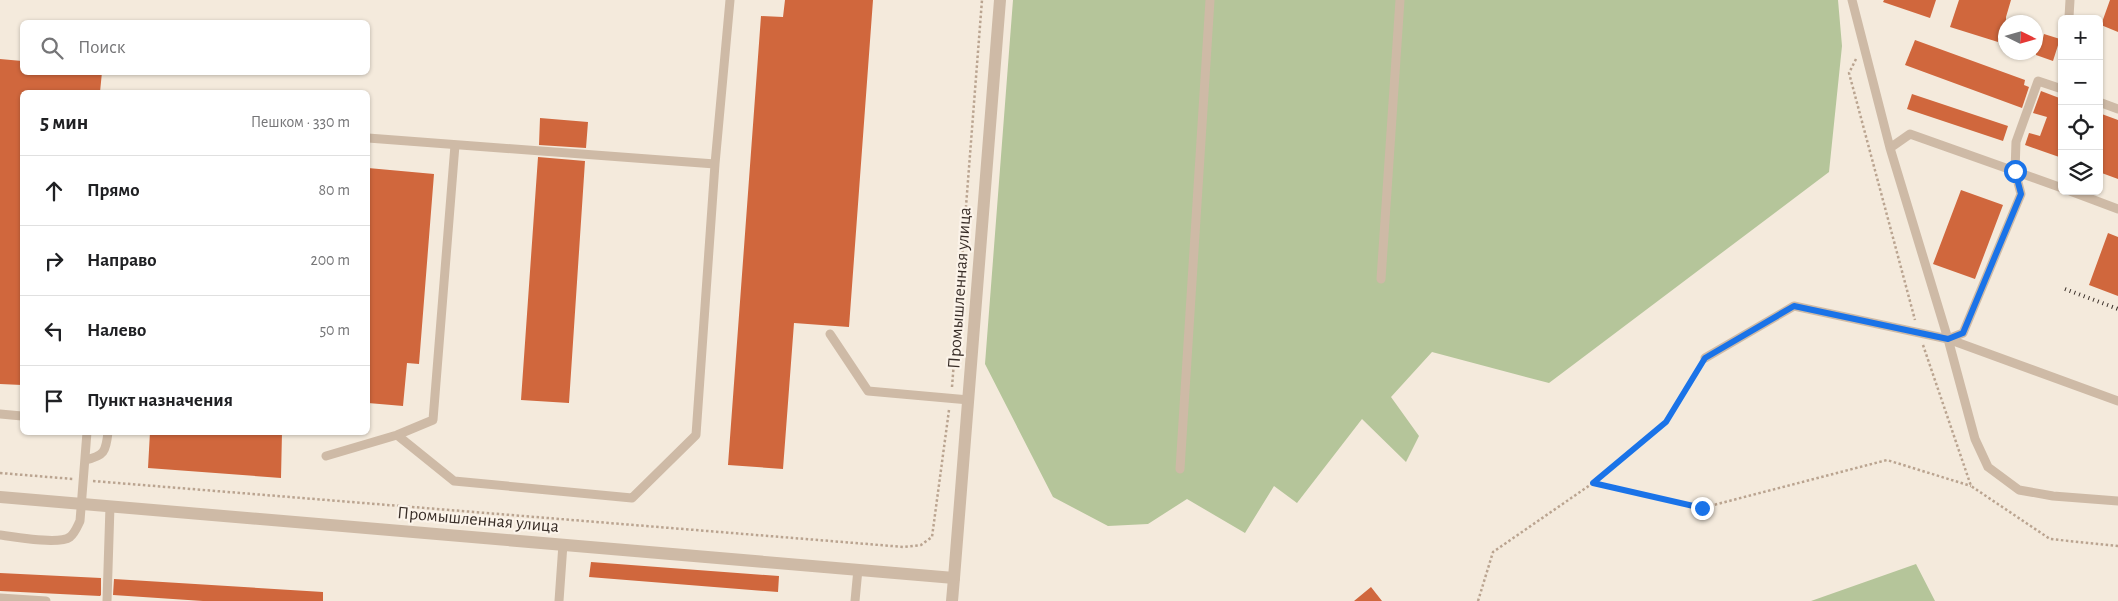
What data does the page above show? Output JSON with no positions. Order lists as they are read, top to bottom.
{
  "streets": {
    "street": ["Промышленная улица"]
  },
  "north": "right",
  "page": {
    "map_buttons": ["+", "−"],
    "search": "Поиск",
    "heading": ["5 мин", "Пешком · 330 m"],
    "list": [
      ["Прямо", "80 m"],
      ["Направо", "200 m"],
      ["Налево", "50 m"],
      "Пункт назначения"
    ]
  }
}
